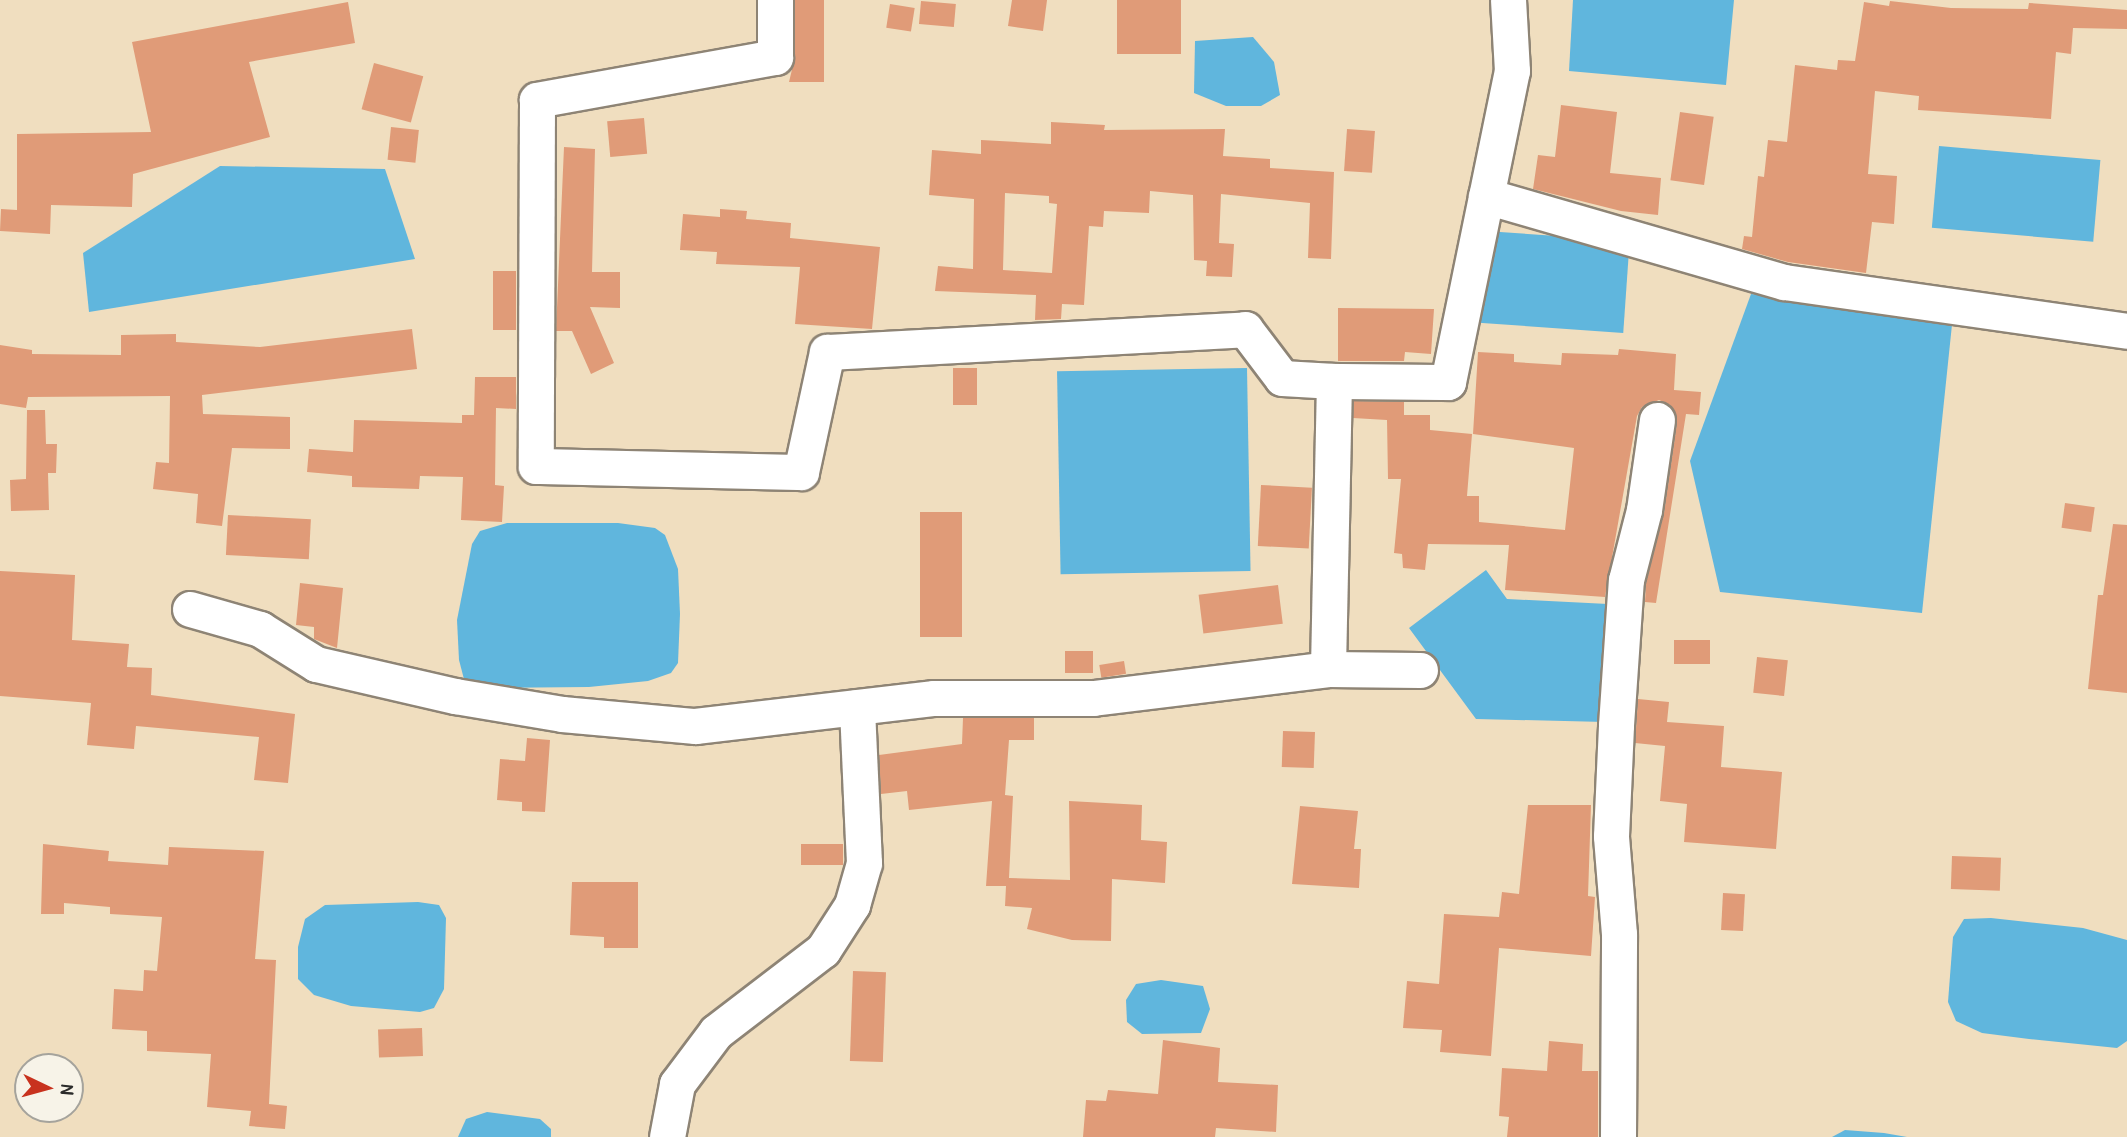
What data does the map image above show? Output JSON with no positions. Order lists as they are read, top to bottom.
{
  "north": "right"
}
